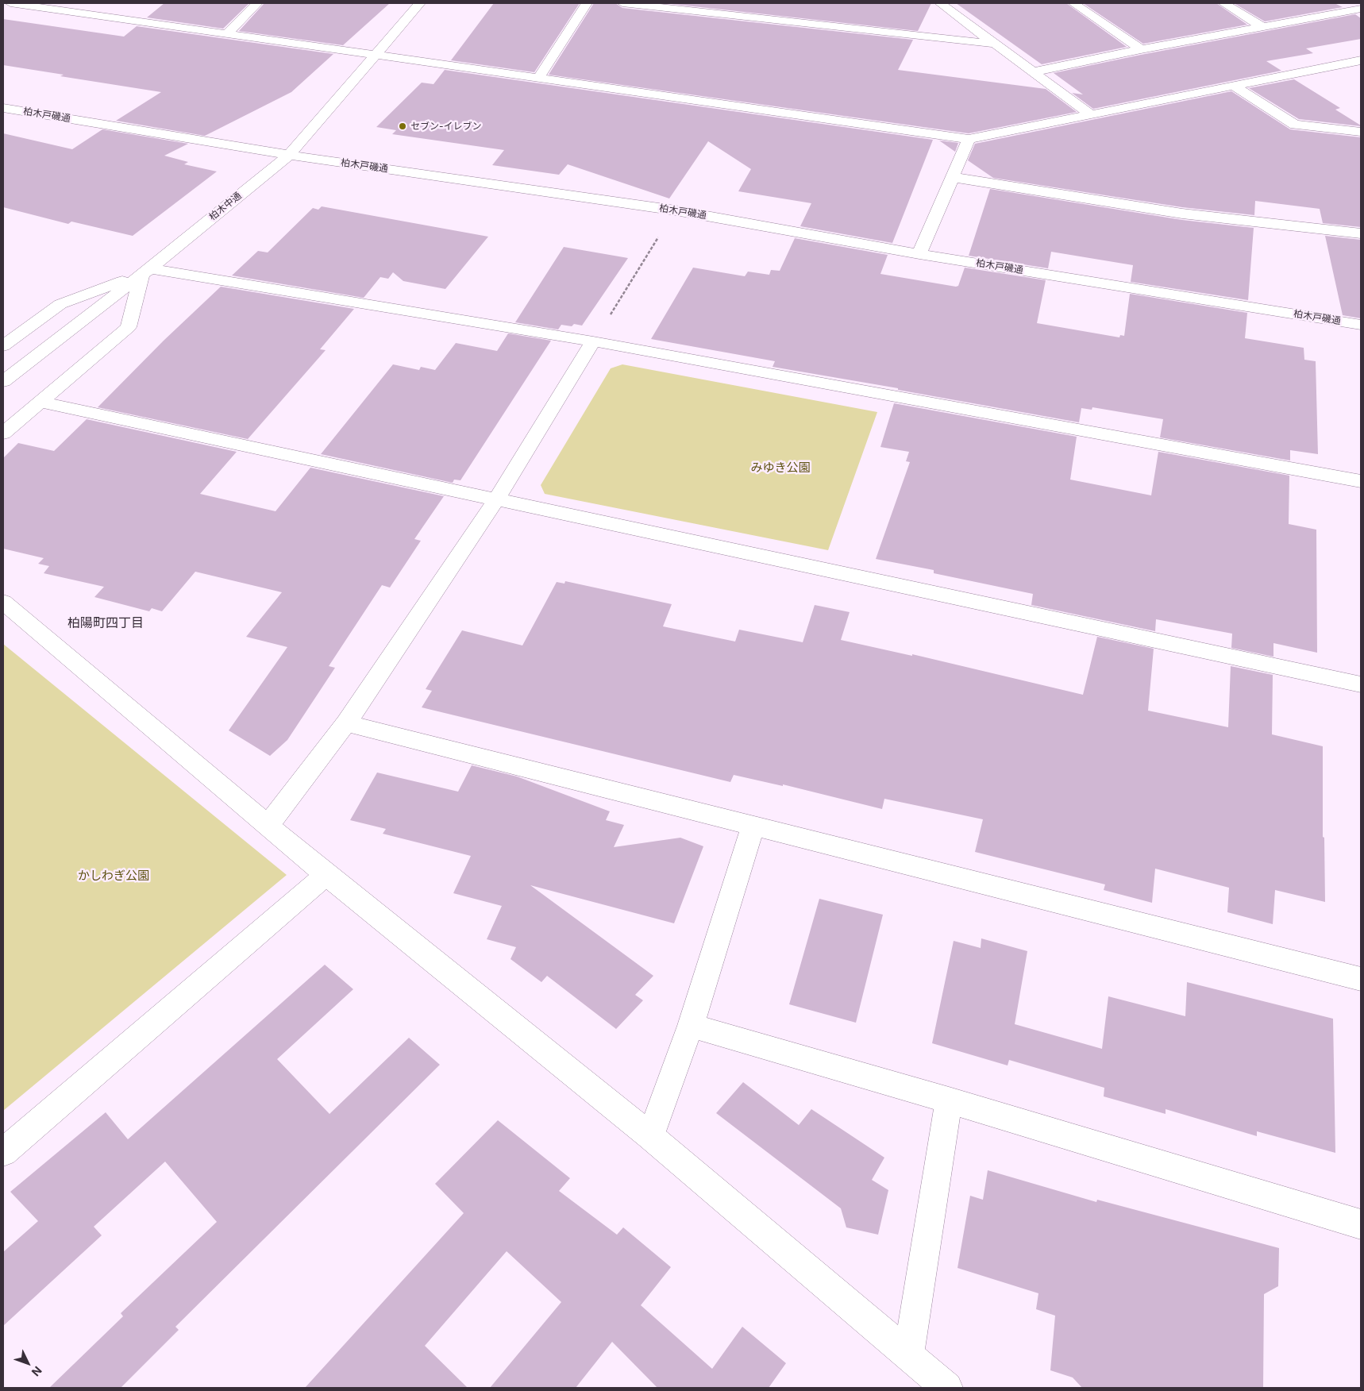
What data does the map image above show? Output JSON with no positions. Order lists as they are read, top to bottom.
{
  "streets": {
    "street": ["柏木戸磯通", "柏木中通"]
  },
  "crossings": [
    ["柏木戸磯通", "柏木中通"]
  ],
  "districts": ["柏陽町四丁目"],
  "parks": ["みゆき公園", "かしわぎ公園"],
  "places": ["セブン-イレブン"],
  "north": "bottom right"
}
